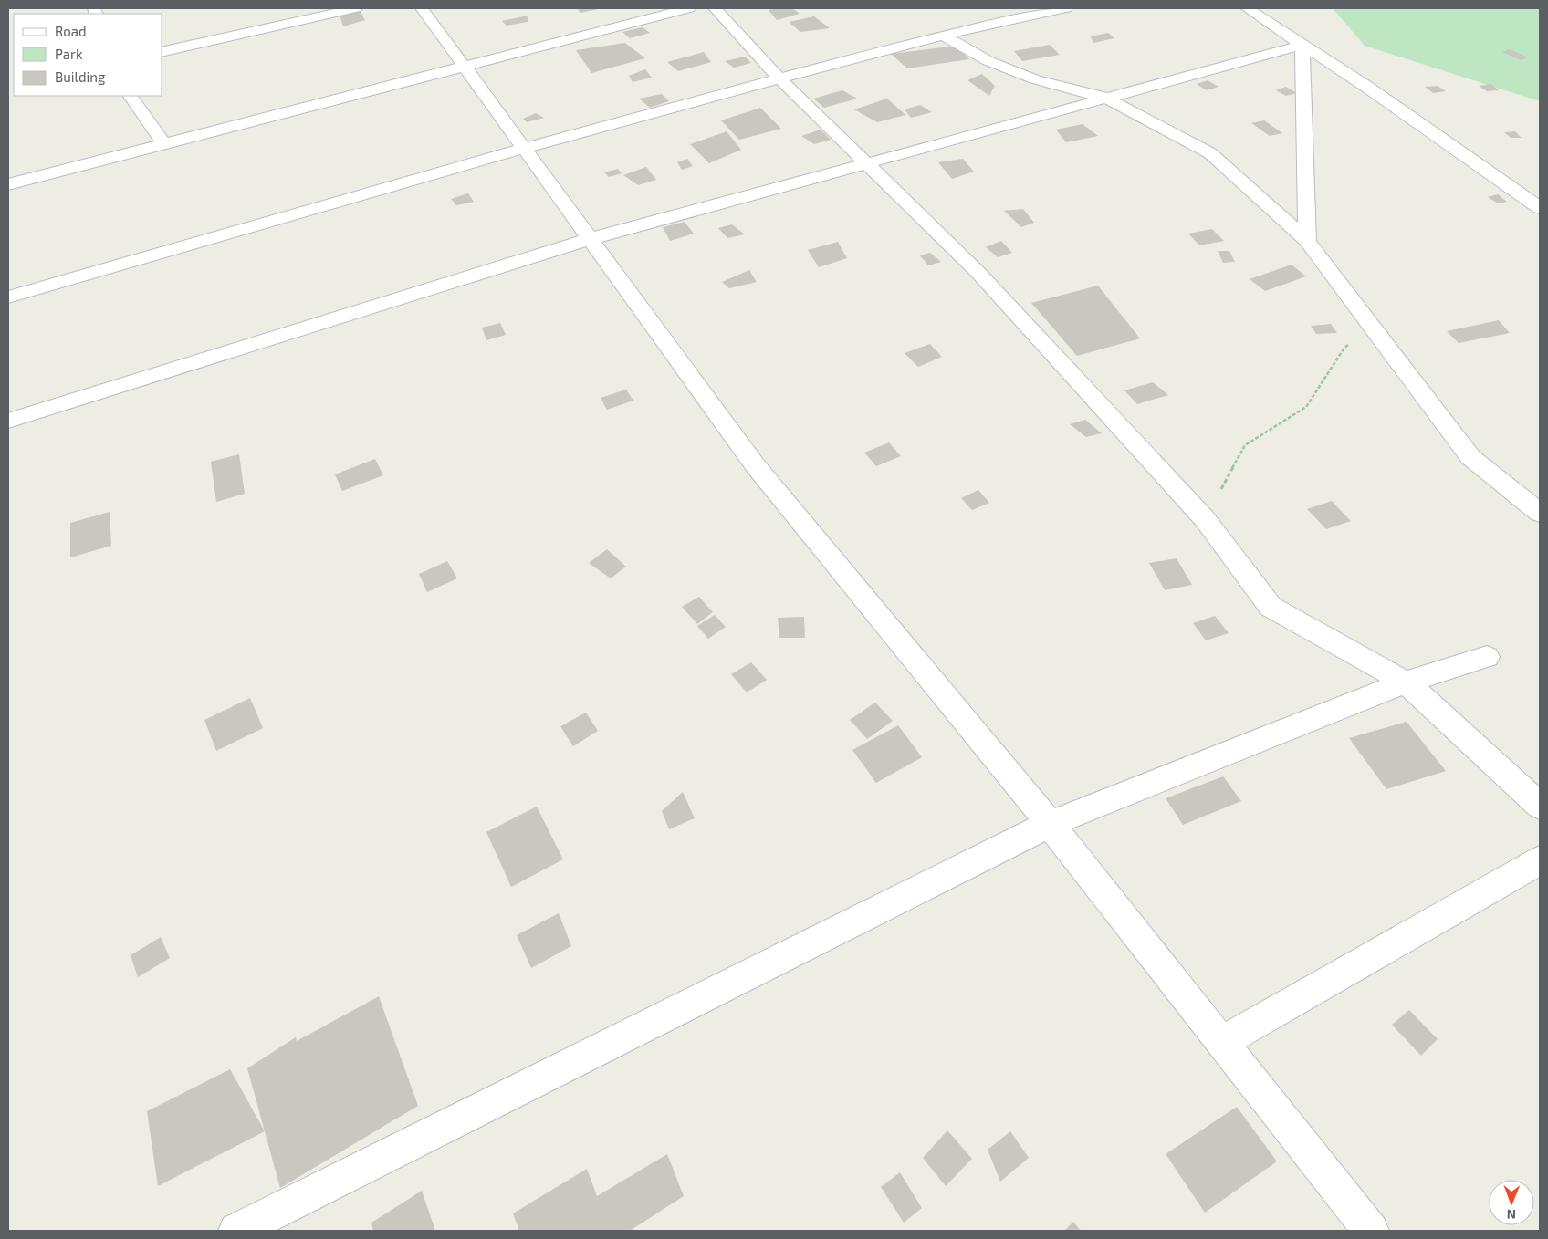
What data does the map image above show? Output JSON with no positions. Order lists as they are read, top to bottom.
{
  "legend": ["Road", "Park", "Building"],
  "north": "bottom"
}
